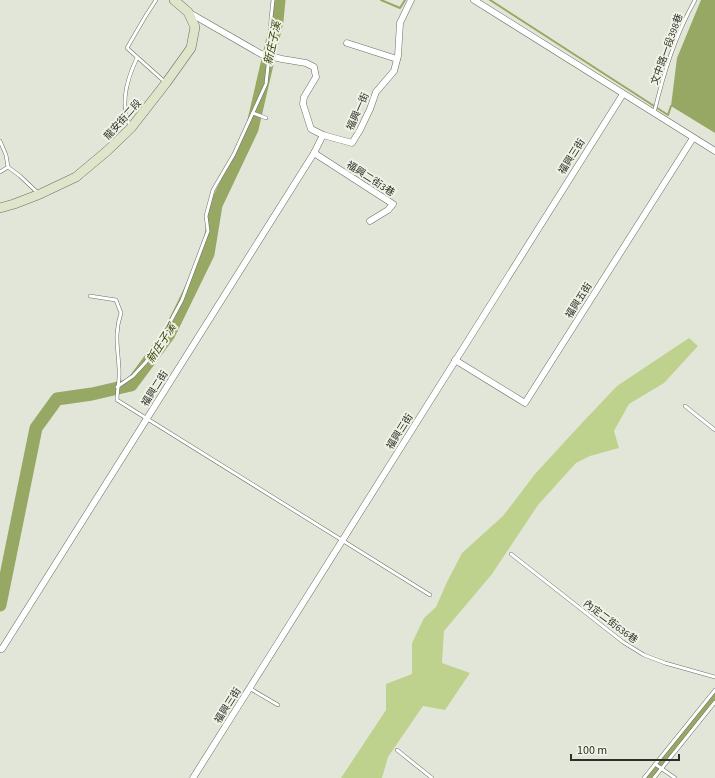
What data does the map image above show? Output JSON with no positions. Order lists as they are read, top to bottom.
{
  "streets": {
    "street": [
      "福興一街",
      "龍安街二段",
      "福興三街",
      "福興二街3巷",
      "福興五街",
      "福興二街"
    ],
    "lane": ["文中路一段398巷", "內定二街636巷"]
  },
  "crossings": [
    ["福興一街", "福興二街"],
    ["福興三街", "福興五街"],
    ["福興二街3巷", "福興二街"]
  ],
  "water": ["新庄子溪"],
  "scale_bar": "100 m"
}
